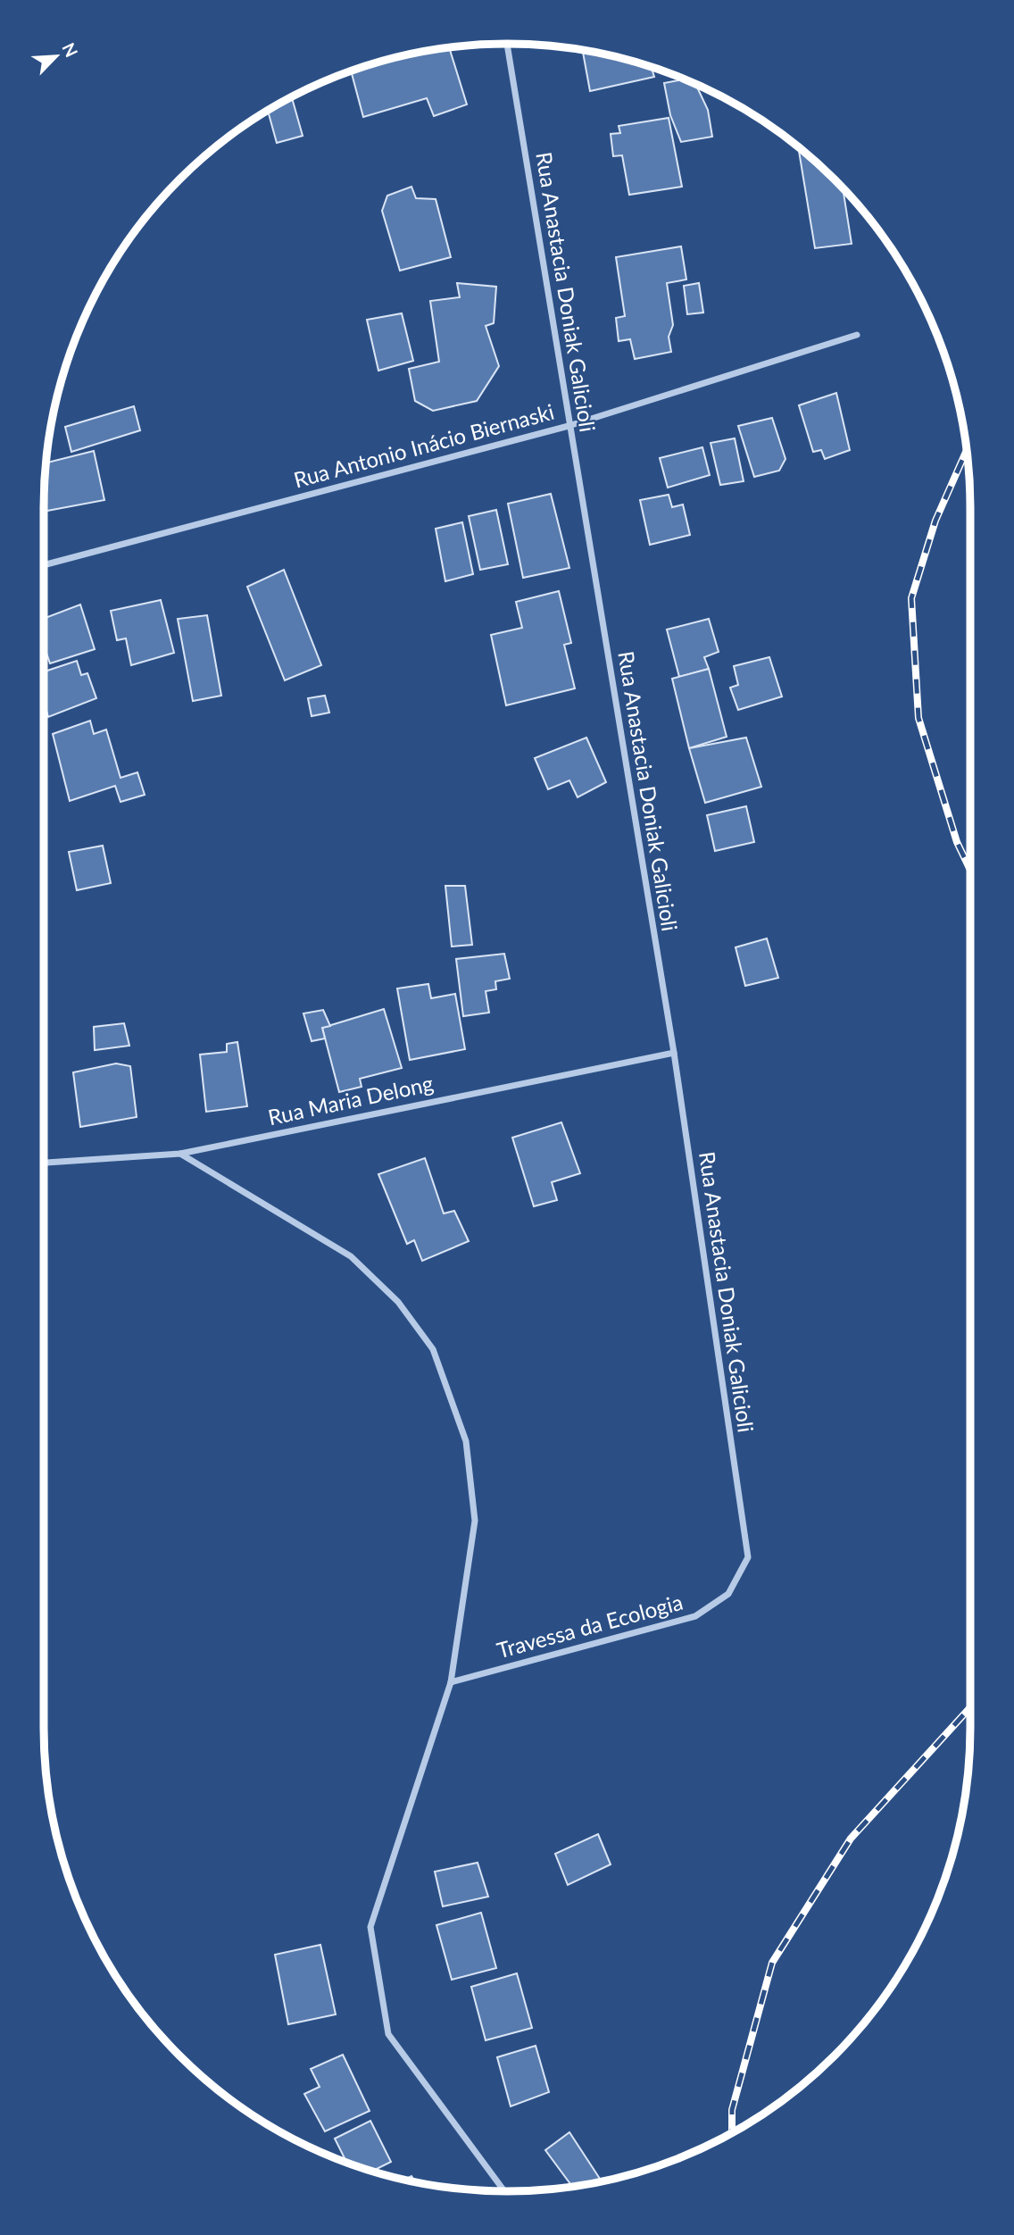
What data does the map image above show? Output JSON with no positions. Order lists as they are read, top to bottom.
{
  "streets": {
    "street": [
      "Rua Anastacia Doniak Galicioli",
      "Rua Antonio Inácio Biernaski",
      "Rua Maria Delong",
      "Travessa da Ecologia"
    ]
  },
  "crossings": [
    ["Rua Anastacia Doniak Galicioli", "Rua Antonio Inácio Biernaski"],
    ["Rua Anastacia Doniak Galicioli", "Rua Maria Delong"],
    ["Rua Anastacia Doniak Galicioli", "Travessa da Ecologia"]
  ],
  "north": "top right"
}
